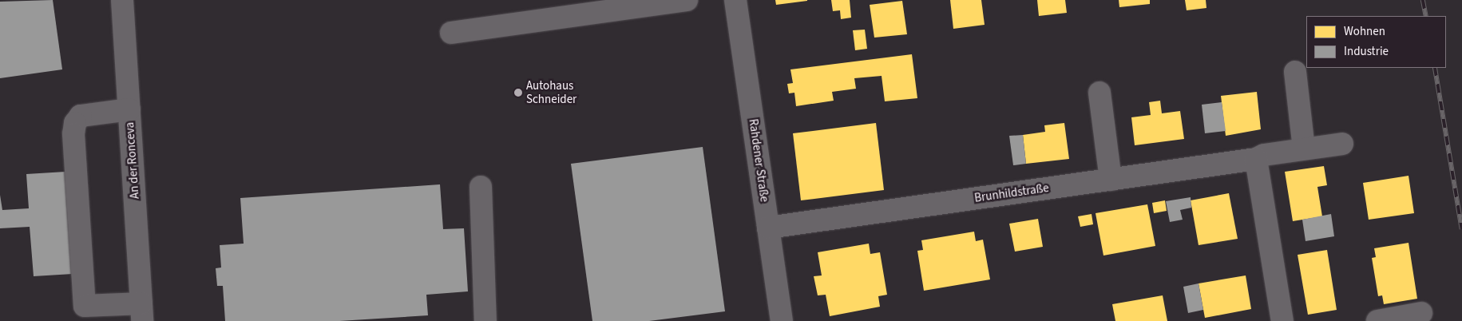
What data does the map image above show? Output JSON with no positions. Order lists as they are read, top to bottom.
{
  "streets": {
    "street": ["An der Ronceva", "Rahdener Straße", "Brunhildstraße"]
  },
  "crossings": [
    ["Rahdener Straße", "Brunhildstraße"]
  ],
  "places": ["Autohaus Schneider"],
  "legend": ["Wohnen", "Industrie"]
}
